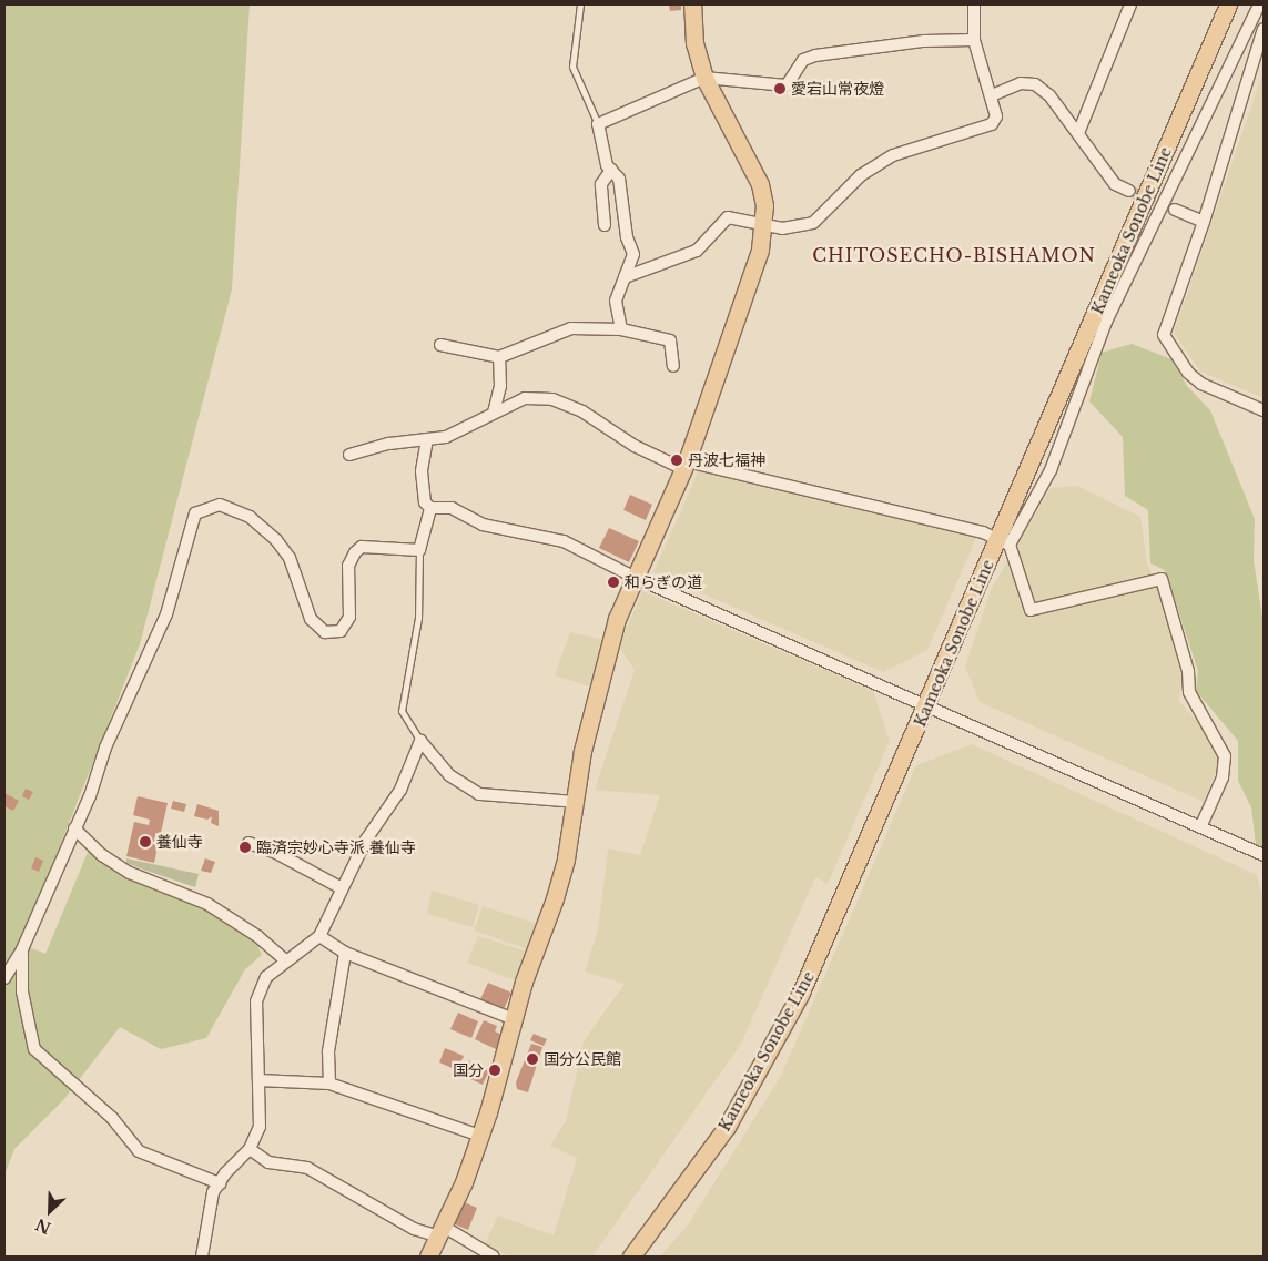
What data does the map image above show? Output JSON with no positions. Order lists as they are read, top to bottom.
{
  "streets": {
    "main road": ["Kameoka Sonobe Line"]
  },
  "districts": ["CHITOSECHO-BISHAMON"],
  "places": [
    "愛宕山常夜燈",
    "丹波七福神",
    "和らぎの道",
    "養仙寺",
    "臨済宗妙心寺派 養仙寺",
    "国分公民館",
    "国分"
  ],
  "north": "bottom left"
}
